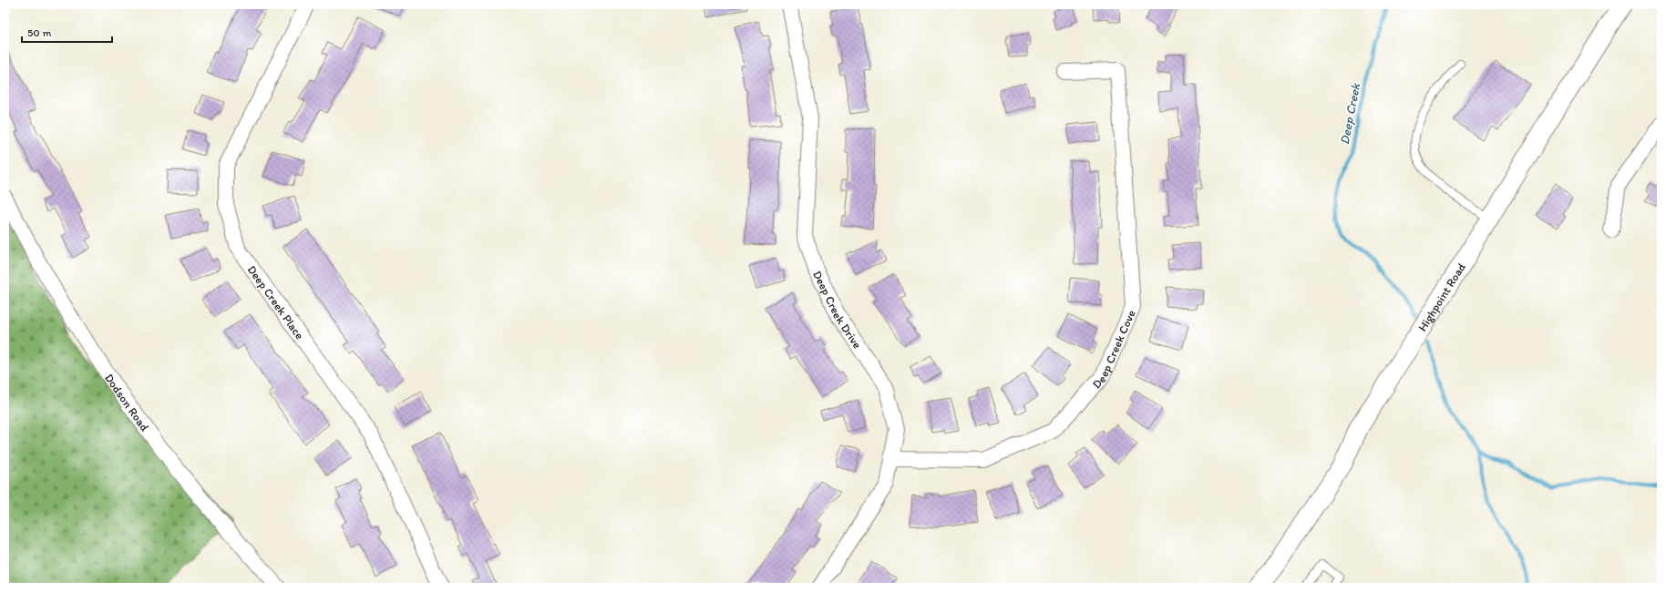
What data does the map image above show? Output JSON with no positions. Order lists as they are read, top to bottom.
{
  "streets": {
    "street": [
      "Highpoint Road",
      "Deep Creek Place",
      "Deep Creek Drive",
      "Deep Creek Cove",
      "Dodson Road"
    ]
  },
  "crossings": [
    ["Deep Creek Drive", "Deep Creek Cove"]
  ],
  "water": ["Deep Creek"],
  "scale_bar": "50 m"
}
